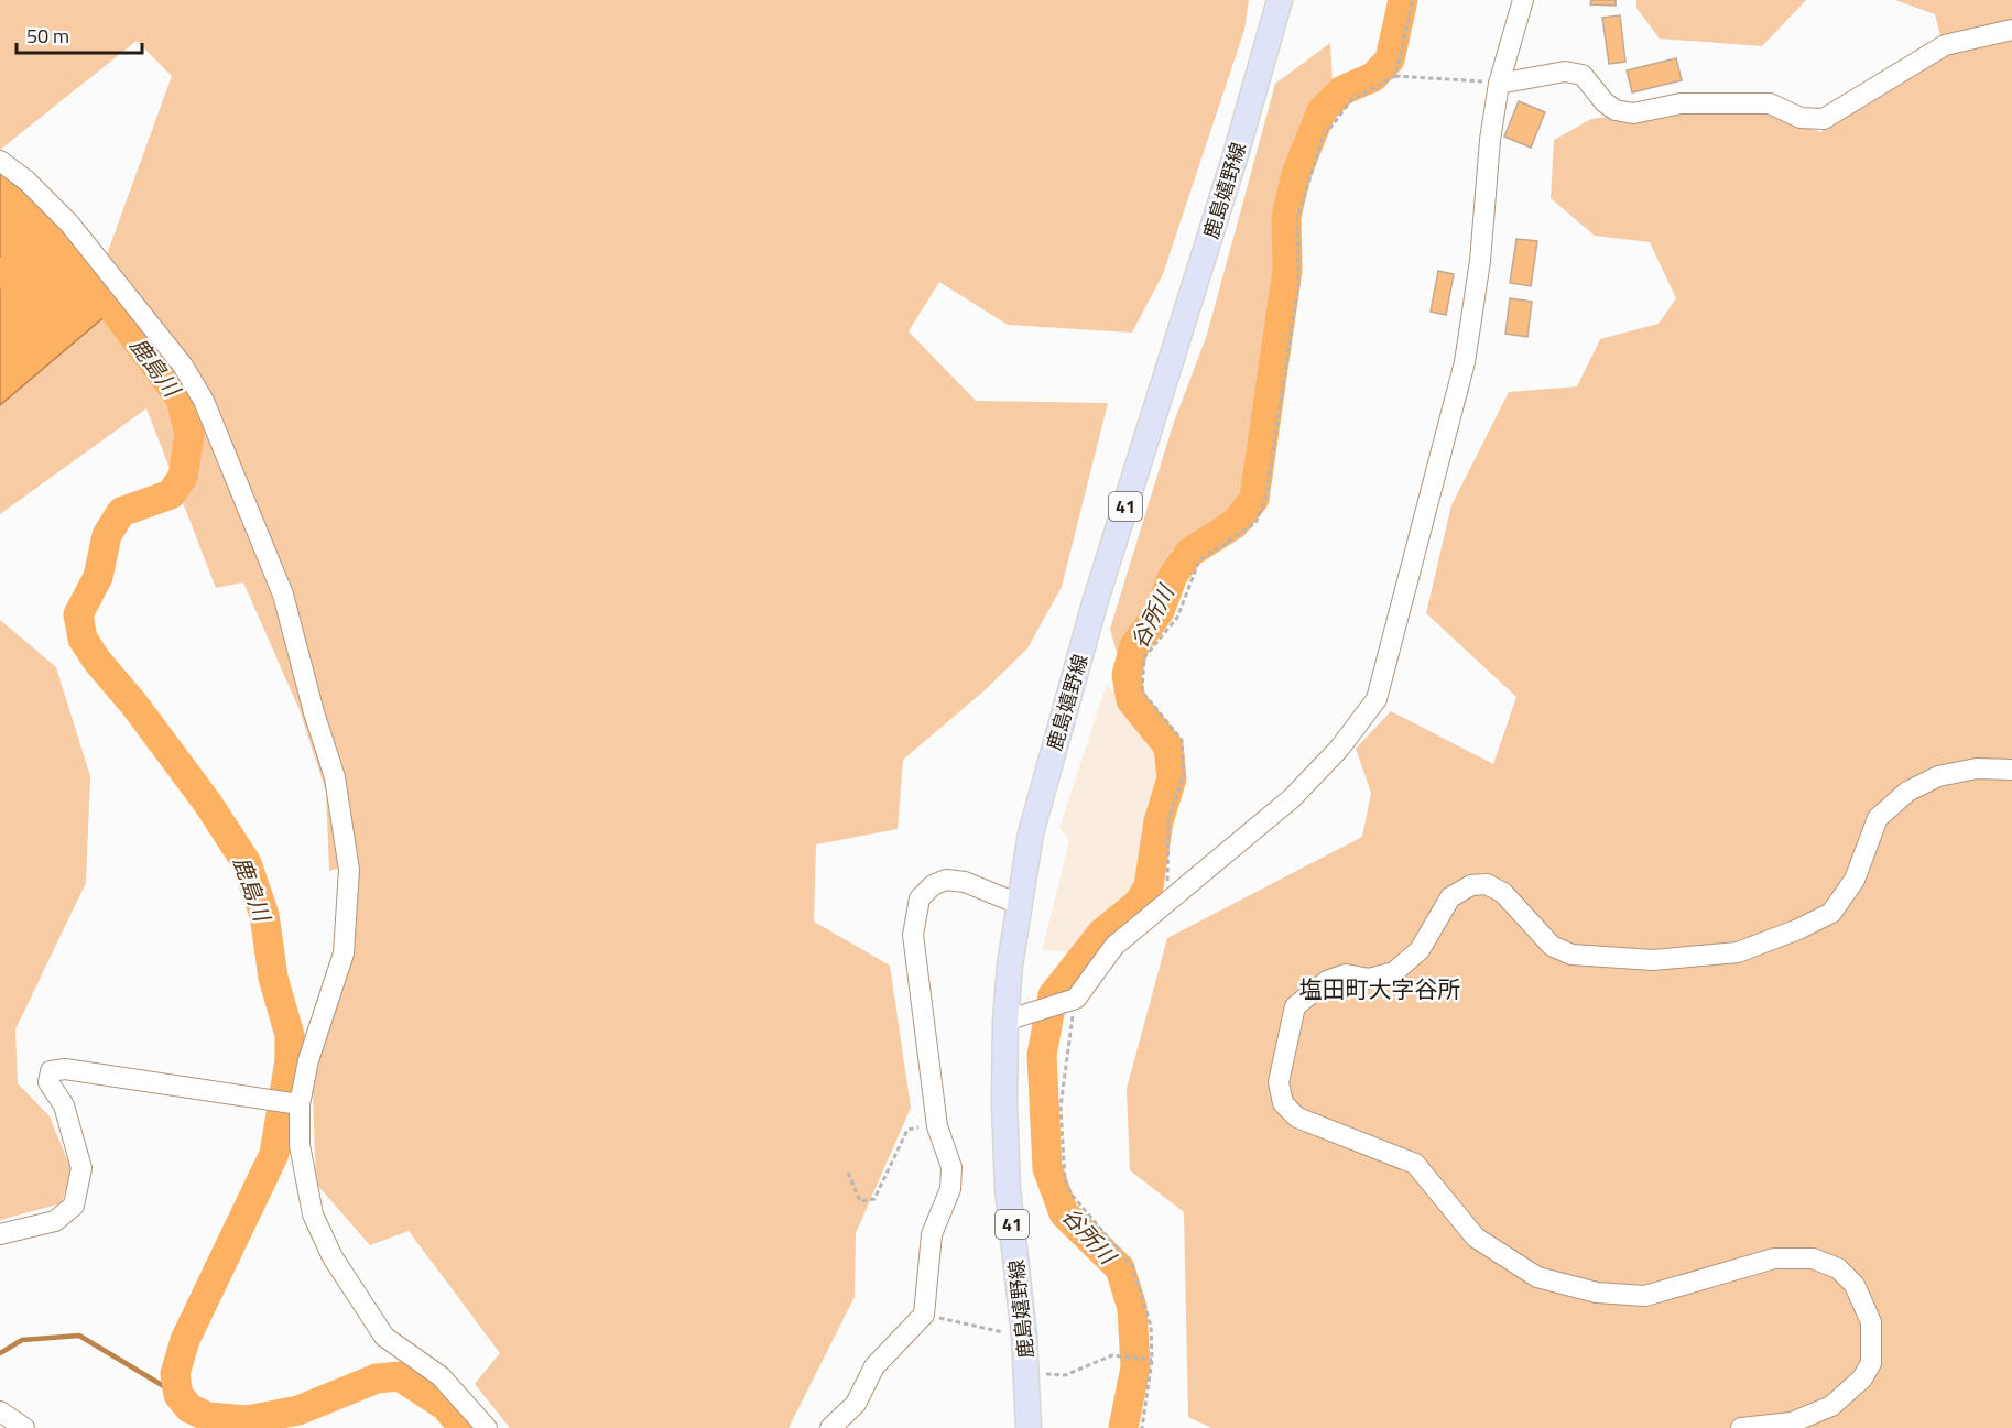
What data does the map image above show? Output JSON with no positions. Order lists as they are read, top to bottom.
{
  "streets": {
    "main road": ["鹿島嬉野線", "41"]
  },
  "districts": ["塩田町大字谷所"],
  "water": ["鹿島川", "谷所川"],
  "scale_bar": "50 m"
}
